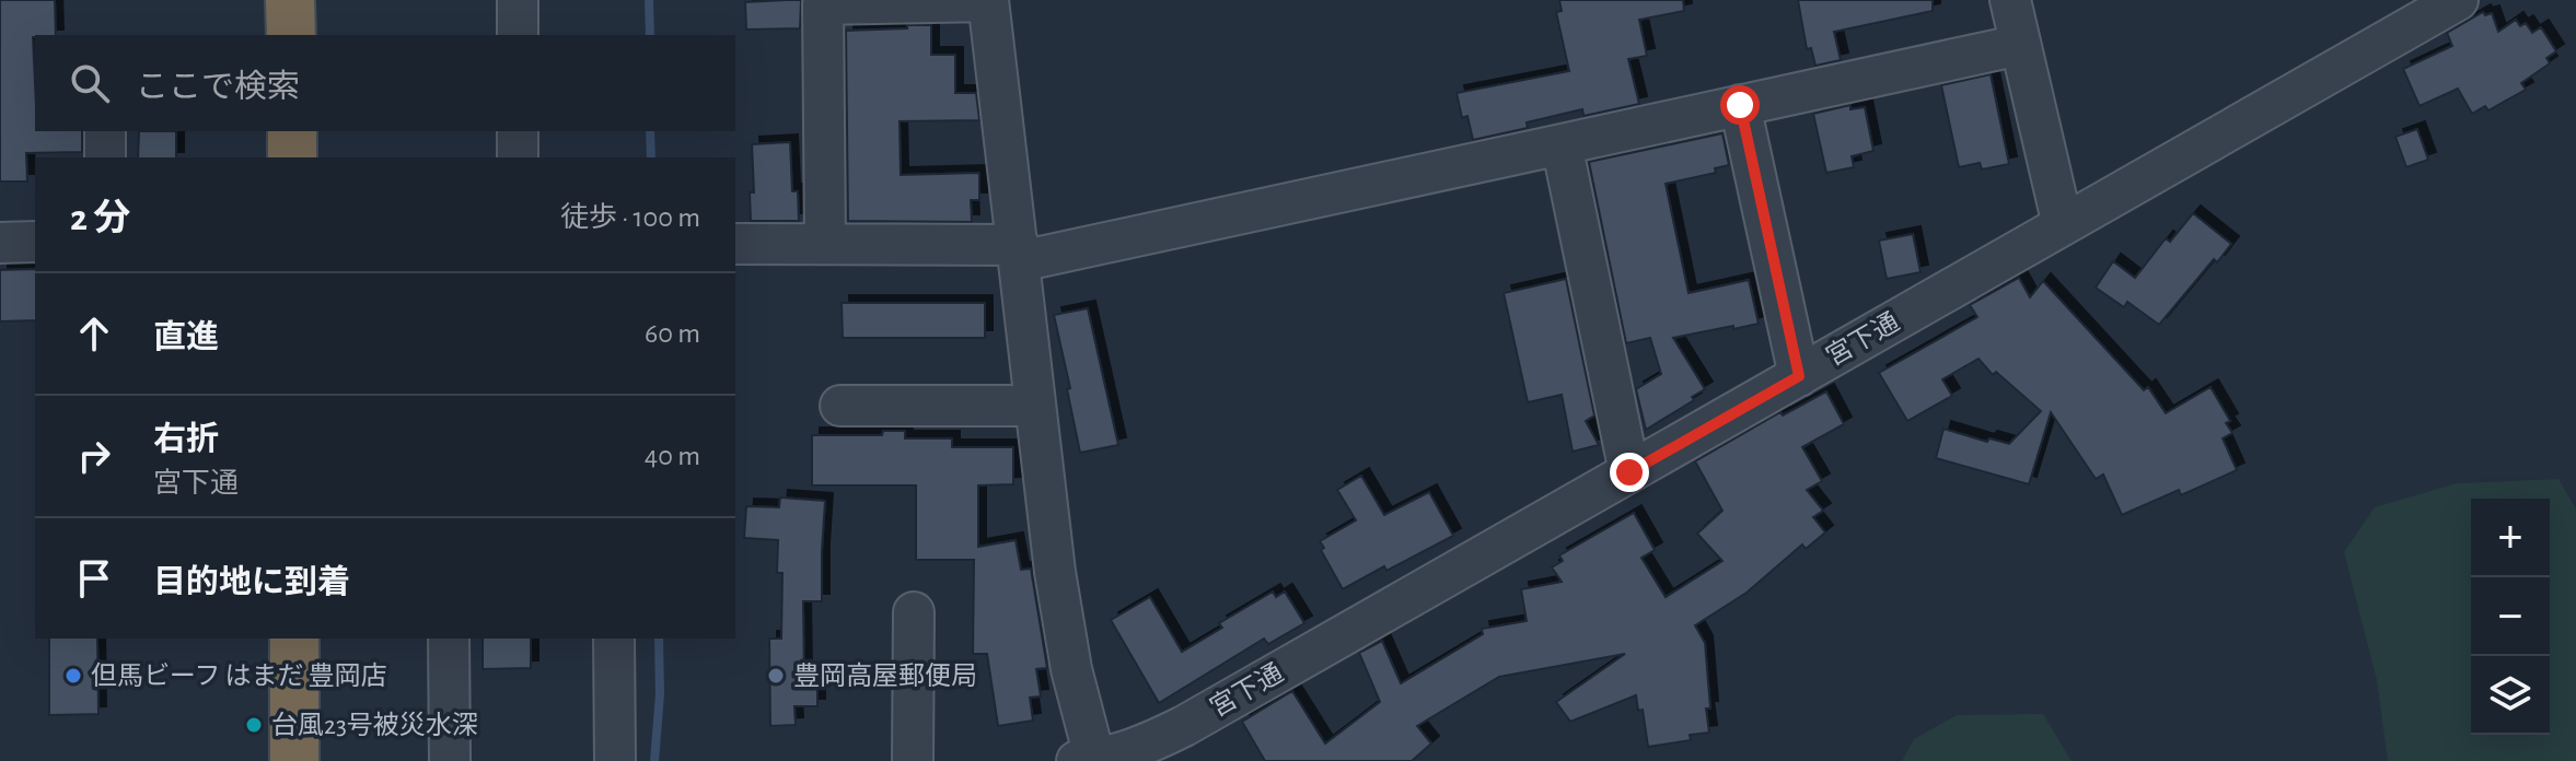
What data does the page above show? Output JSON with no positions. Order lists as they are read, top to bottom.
{
  "streets": {
    "street": ["宮下通"]
  },
  "places": ["但馬ビーフ はまだ 豊岡店", "豊岡高屋郵便局", "台風23号被災水深"],
  "page": {
    "search": "ここで検索",
    "heading": ["2 分", "徒歩 · 100 m"],
    "list": [
      ["直進", "60 m"],
      ["右折", "宮下通", "40 m"],
      "目的地に到着"
    ],
    "map_buttons": ["+", "−"]
  }
}
